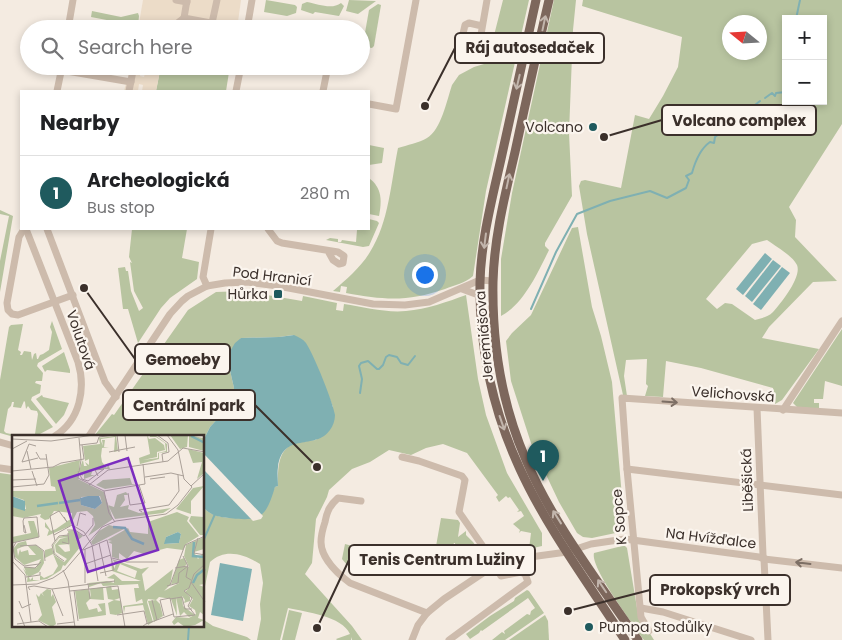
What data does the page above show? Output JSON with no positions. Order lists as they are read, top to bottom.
{
  "streets": {
    "main road": ["Jeremiášova"],
    "street": [
      "Pod Hranicí",
      "Volutová",
      "Velichovská",
      "Liběšická",
      "K Sopce",
      "Na Hvížďalce"
    ]
  },
  "crossings": [
    ["Pod Hranicí", "Jeremiášova"],
    ["Jeremiášova", "Na Hvížďalce"],
    ["Velichovská", "Liběšická"],
    ["Velichovská", "K Sopce"],
    ["Liběšická", "Na Hvížďalce"],
    ["K Sopce", "Na Hvížďalce"]
  ],
  "one_way": ["Velichovská"],
  "places": {
    "other": [
      "Ráj autosedaček",
      "Volcano",
      "Volcano complex",
      "Gemoeby",
      "Centrální park",
      "Prokopský vrch",
      "Pumpa Stodůlky",
      "Tenis Centrum Lužiny"
    ],
    "transit": ["Hůrka"]
  },
  "north": "left",
  "page": {
    "map_buttons": ["+", "−"],
    "search": "Search here",
    "heading": "Nearby",
    "list": [
      {
        "mark": "1",
        "name": "Archeologická",
        "note": "Bus stop",
        "value": "280 m"
      }
    ],
    "pins": "1"
  }
}
